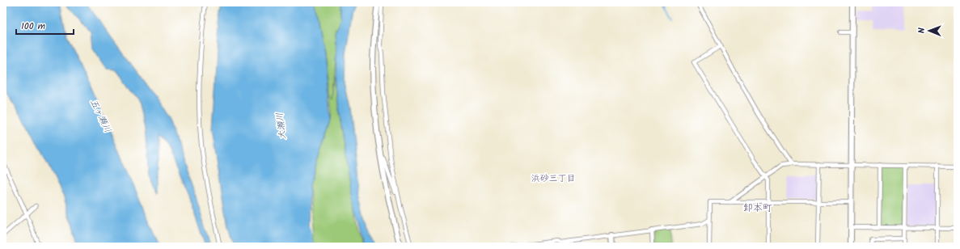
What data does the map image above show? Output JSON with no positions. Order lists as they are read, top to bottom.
{
  "districts": ["浜砂三丁目", "卸本町"],
  "water": ["五ヶ瀬川", "大瀬川"],
  "scale_bar": "100 m",
  "north": "left"
}
